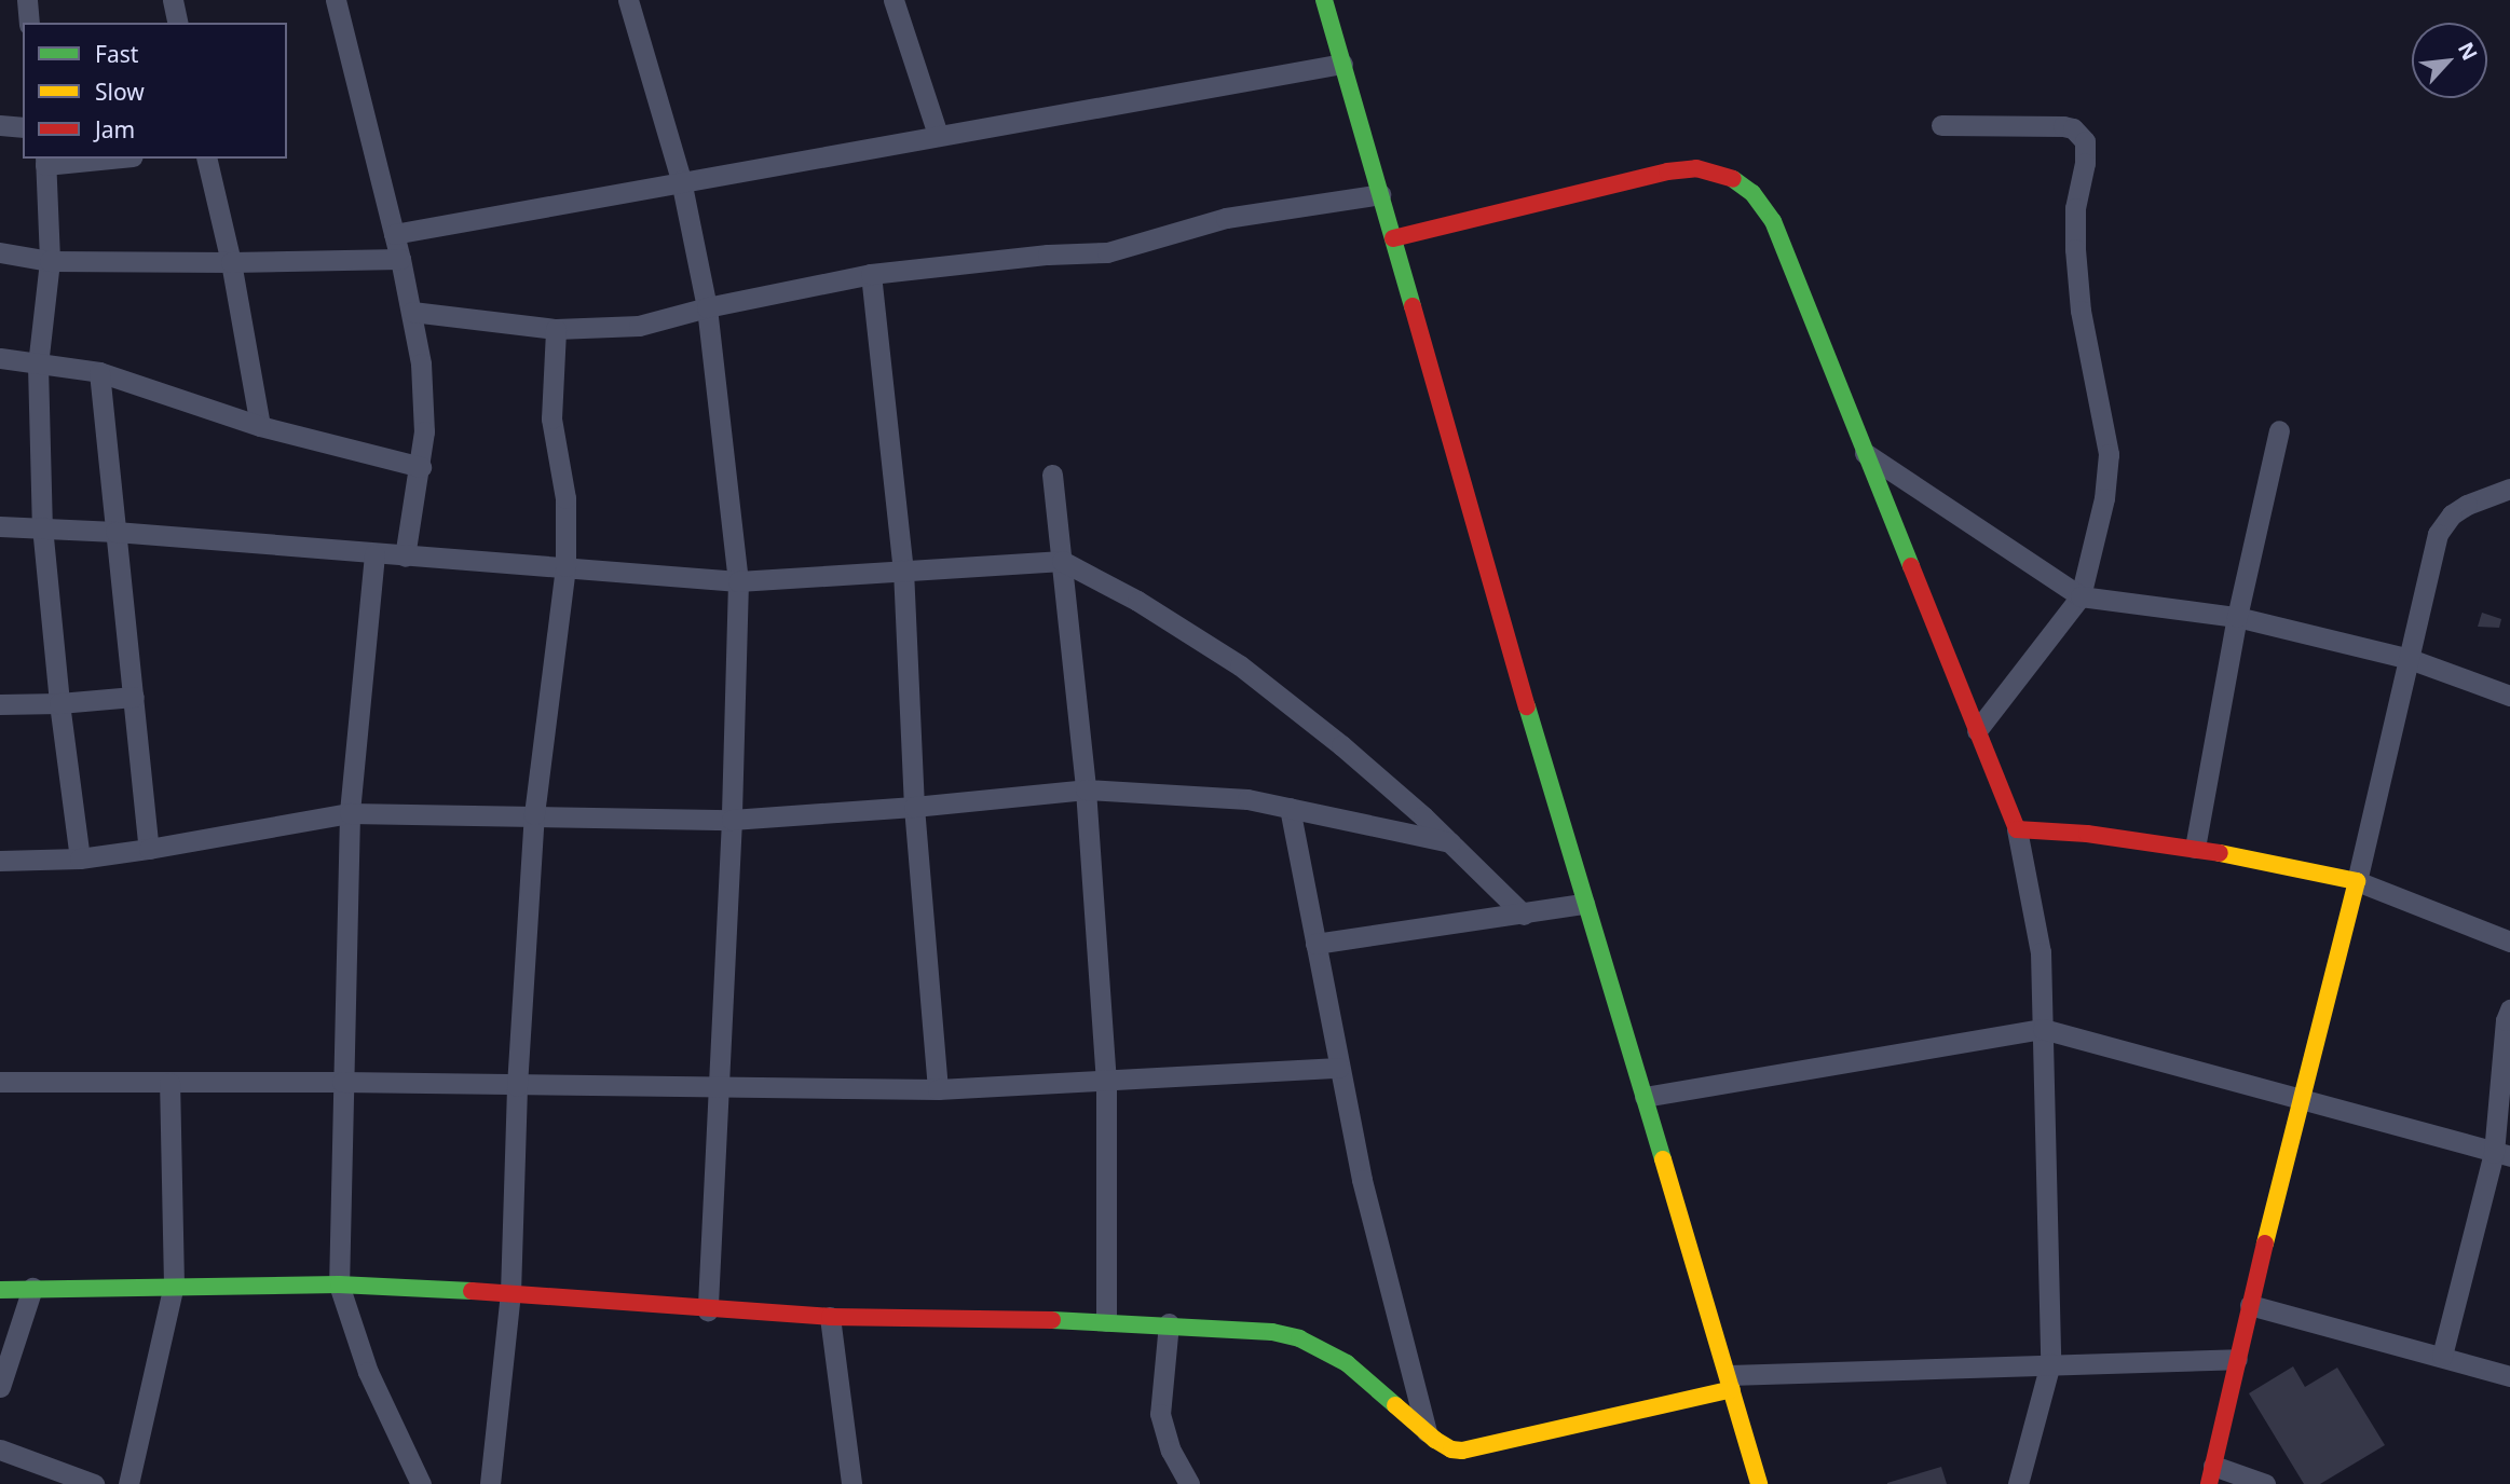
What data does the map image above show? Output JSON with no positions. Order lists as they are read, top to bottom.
{
  "legend": ["Fast", "Slow", "Jam"],
  "north": "top right"
}
